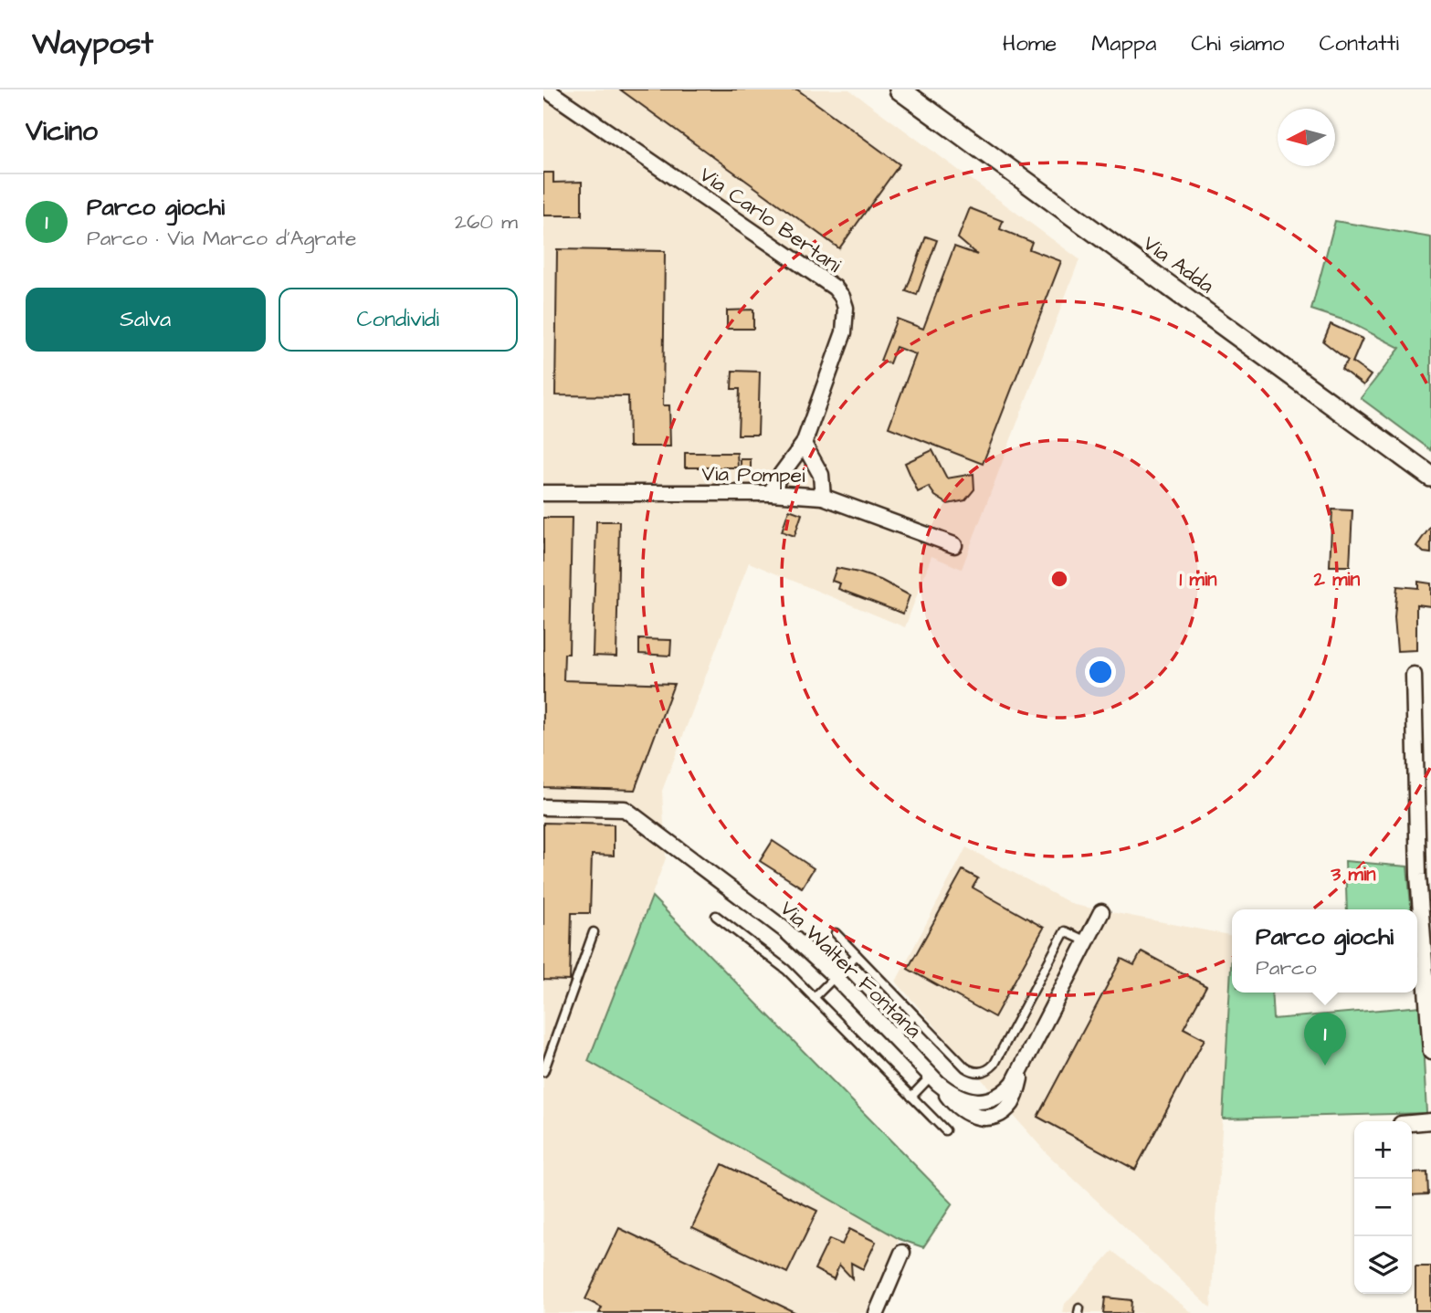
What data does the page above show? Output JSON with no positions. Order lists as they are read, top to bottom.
{
  "streets": {
    "main road": ["Via Adda"],
    "street": ["Via Carlo Bertani", "Via Pompei", "Via Walter Fontana"]
  },
  "crossings": [
    ["Via Carlo Bertani", "Via Pompei"]
  ],
  "north": "left",
  "page": {
    "header": "Waypost",
    "nav": [
      "Home",
      "Mappa",
      "Chi siamo",
      "Contatti"
    ],
    "heading": "Vicino",
    "list": [
      {
        "mark": "1",
        "name": "Parco giochi",
        "note": "Parco · Via Marco d'Agrate",
        "value": "260 m"
      }
    ],
    "buttons": ["Salva", "Condividi"],
    "popup": ["Parco giochi", "Parco"],
    "pins": "1",
    "map_buttons": ["+", "−"]
  },
  "rings": ["1 min", "2 min", "3 min"]
}
